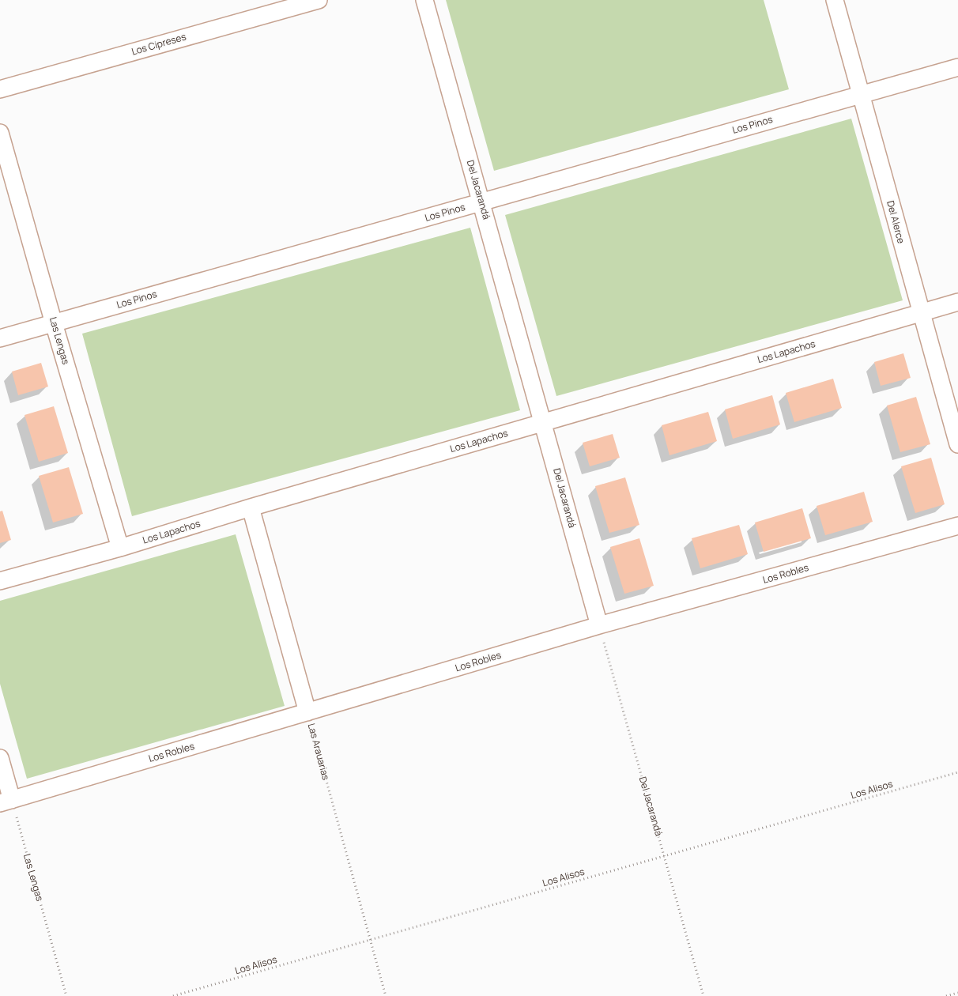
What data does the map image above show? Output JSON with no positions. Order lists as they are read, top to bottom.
{
  "streets": {
    "street": [
      "Los Cipreses",
      "Los Pinos",
      "Del Jacarandá",
      "Del Alerce",
      "Las Lengas",
      "Los Lapachos",
      "Los Robles",
      "Las Arauarias"
    ],
    "path": ["Los Alisos"]
  },
  "crossings": [
    ["Los Pinos", "Del Jacarandá"],
    ["Los Pinos", "Del Alerce"],
    ["Los Pinos", "Las Lengas"],
    ["Del Jacarandá", "Los Lapachos"],
    ["Del Jacarandá", "Los Robles"],
    ["Del Jacarandá", "Los Alisos"],
    ["Del Alerce", "Los Lapachos"],
    ["Las Lengas", "Los Lapachos"],
    ["Las Lengas", "Los Robles"],
    ["Los Lapachos", "Las Arauarias"],
    ["Los Robles", "Las Arauarias"],
    ["Las Arauarias", "Los Alisos"]
  ]
}
